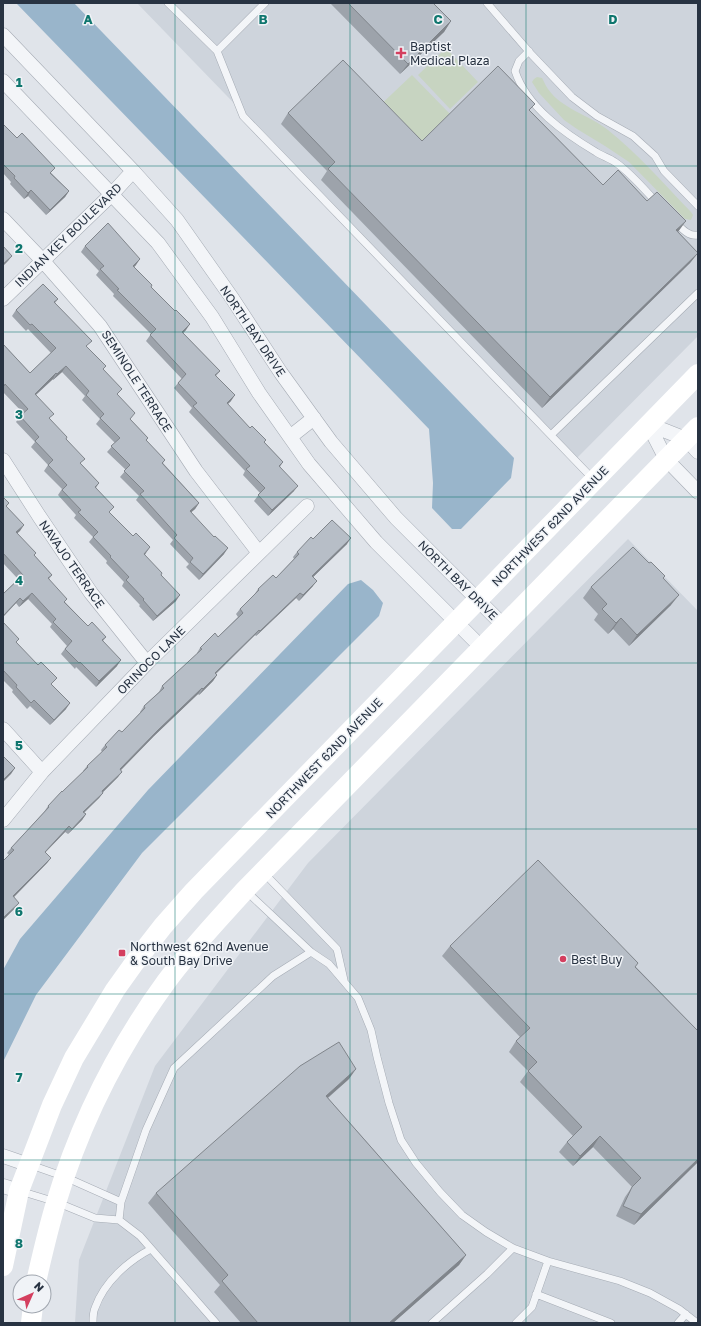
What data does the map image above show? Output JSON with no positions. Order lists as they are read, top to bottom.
{
  "streets": {
    "street": [
      "INDIAN KEY BOULEVARD",
      "NORTH BAY DRIVE",
      "SEMINOLE TERRACE",
      "NORTHWEST 62ND AVENUE",
      "NAVAJO TERRACE",
      "ORINOCO LANE"
    ]
  },
  "crossings": [
    ["INDIAN KEY BOULEVARD", "NORTH BAY DRIVE"],
    ["INDIAN KEY BOULEVARD", "SEMINOLE TERRACE"],
    ["NORTH BAY DRIVE", "NORTHWEST 62ND AVENUE"],
    ["SEMINOLE TERRACE", "ORINOCO LANE"],
    ["NAVAJO TERRACE", "ORINOCO LANE"]
  ],
  "places": {
    "health": ["Baptist Medical Plaza"],
    "transit": ["Northwest 62nd Avenue & South Bay Drive"],
    "other": ["Best Buy"]
  },
  "north": "top right",
  "grid": {
    "columns": [
      "A",
      "B",
      "C",
      "D"
    ],
    "rows": [
      "1",
      "2",
      "3",
      "4",
      "5",
      "6",
      "7",
      "8"
    ]
  }
}
